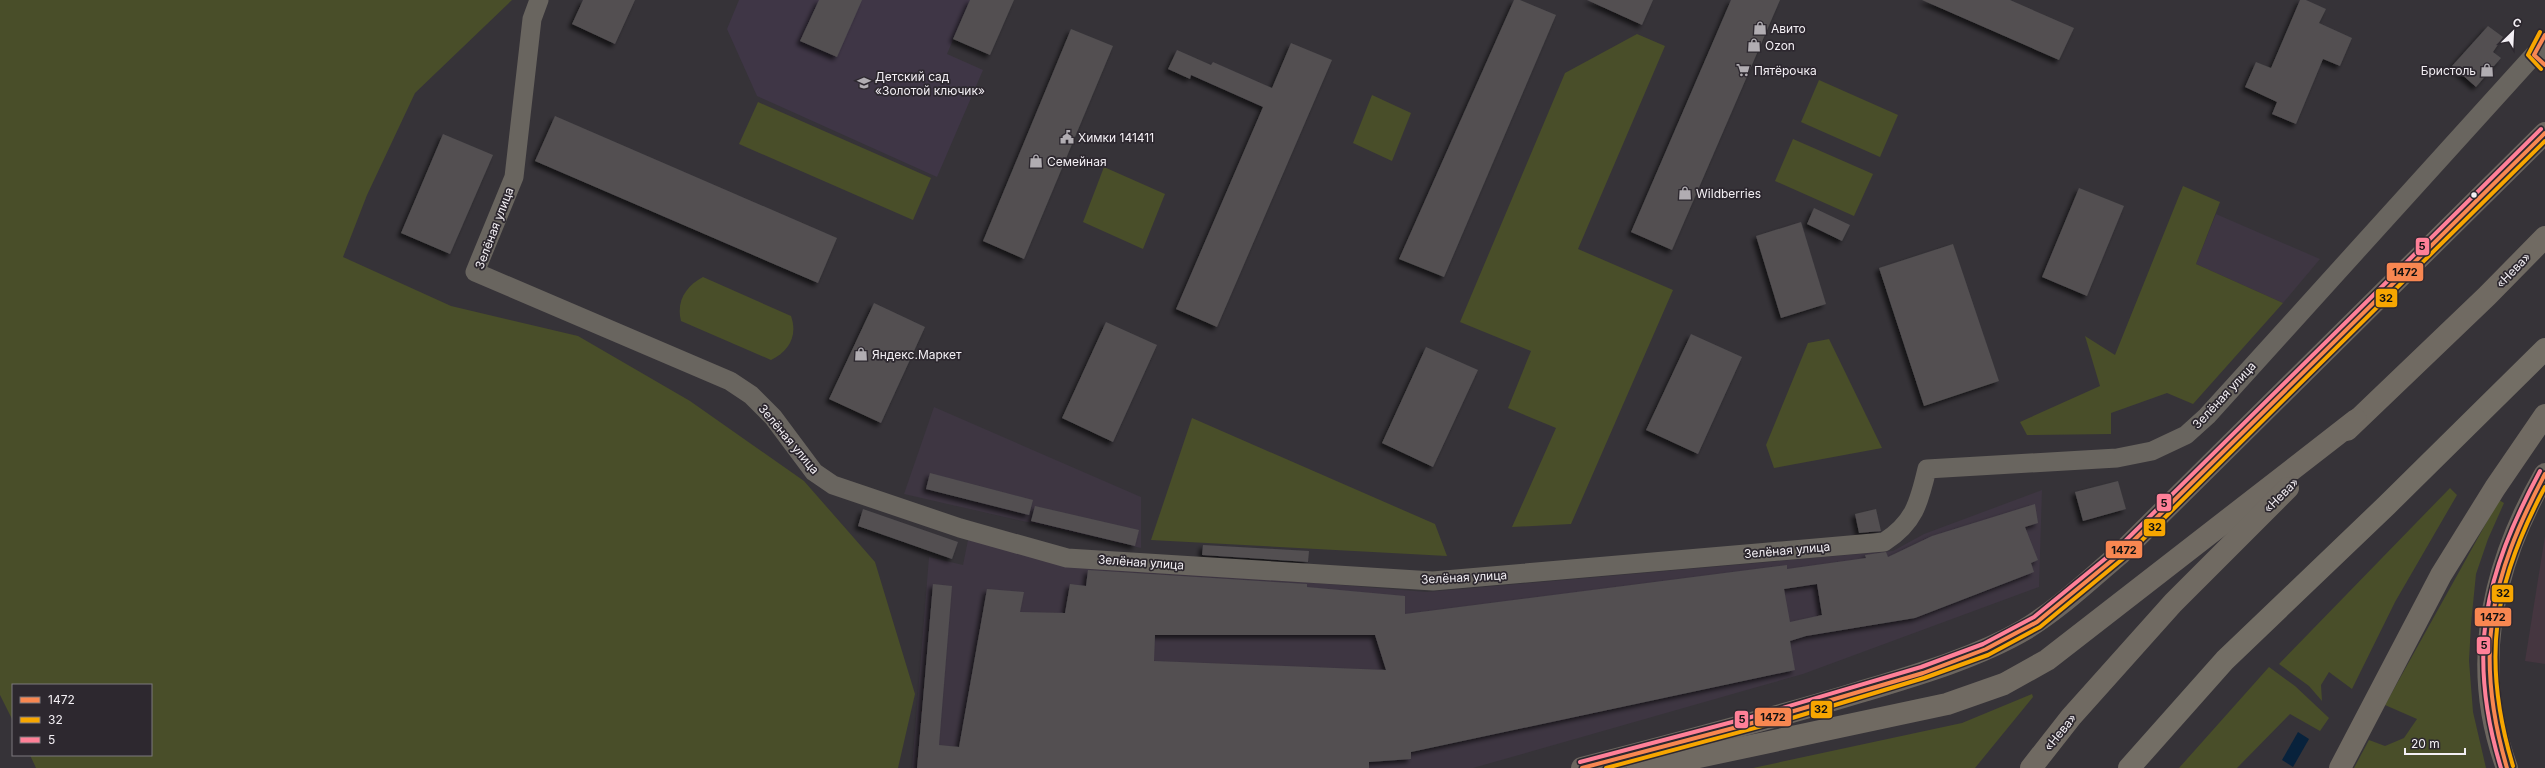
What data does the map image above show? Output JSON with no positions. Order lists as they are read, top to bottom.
{
  "streets": {
    "highway": ["«Нева»"],
    "street": ["Зелёная улица"]
  },
  "places": {
    "shop": [
      "Авито",
      "Ozon",
      "Бристоль",
      "Семейная",
      "Wildberries",
      "Яндекс.Маркет"
    ],
    "supermarket": ["Пятёрочка"],
    "school or university": ["Детский сад «Золотой ключик»"],
    "public building": ["Химки 141411"]
  },
  "lines": ["transit line 32", "transit line 1472", "transit line 5"],
  "legend": ["1472", "32", "5"],
  "scale_bar": "20 m",
  "north": "top right"
}
